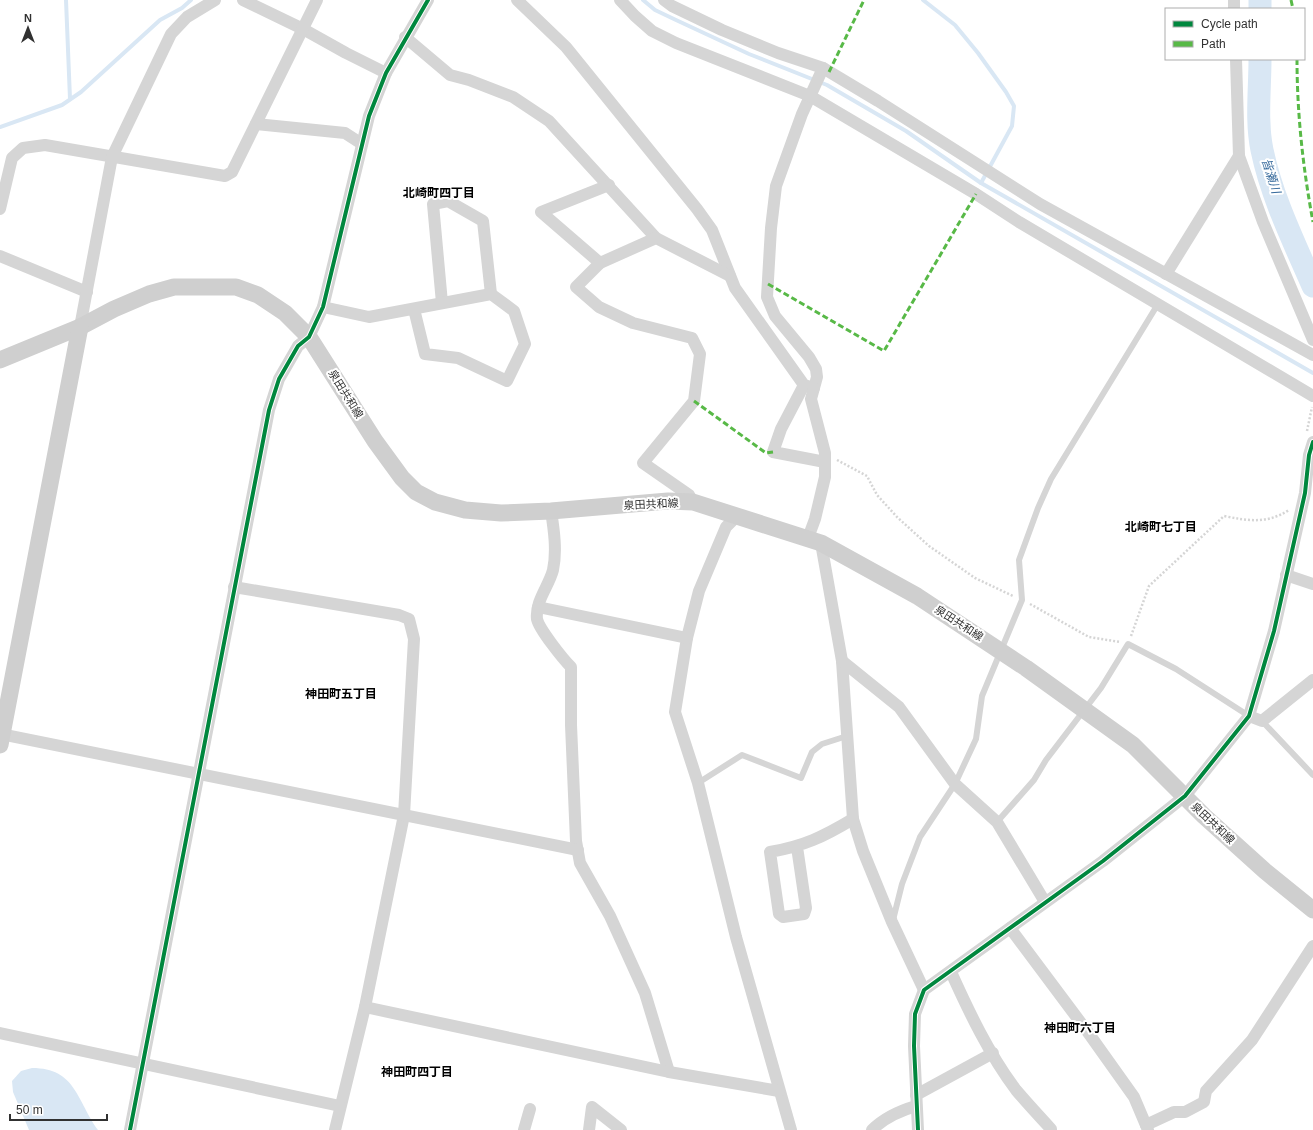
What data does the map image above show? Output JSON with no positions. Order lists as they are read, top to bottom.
{
  "streets": {
    "main road": ["泉田共和線"]
  },
  "districts": [
    "北崎町四丁目",
    "北崎町七丁目",
    "神田町五丁目",
    "神田町六丁目",
    "神田町四丁目"
  ],
  "water": ["皆瀬川"],
  "legend": ["Cycle path", "Path"],
  "scale_bar": "50 m",
  "north": "top"
}
